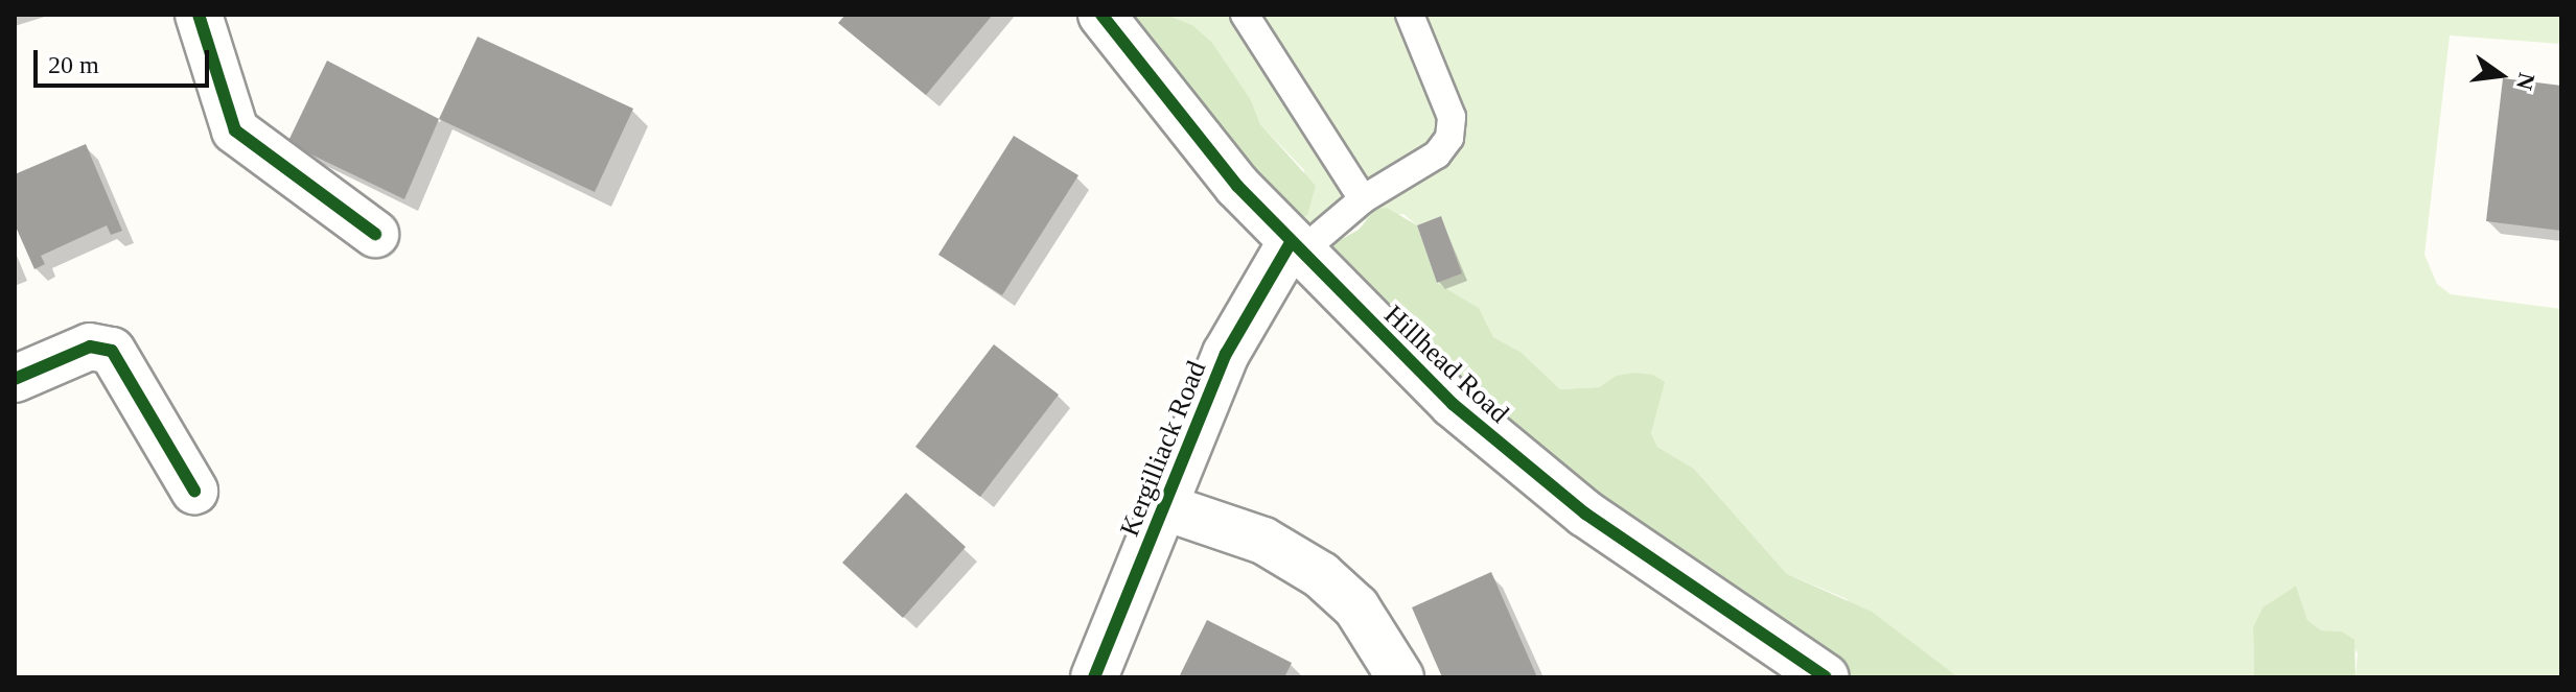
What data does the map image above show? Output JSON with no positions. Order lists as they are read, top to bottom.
{
  "streets": {
    "street": ["Hillhead Road", "Kergilliack Road"]
  },
  "crossings": [
    ["Hillhead Road", "Kergilliack Road"]
  ],
  "scale_bar": "20 m",
  "north": "right"
}
